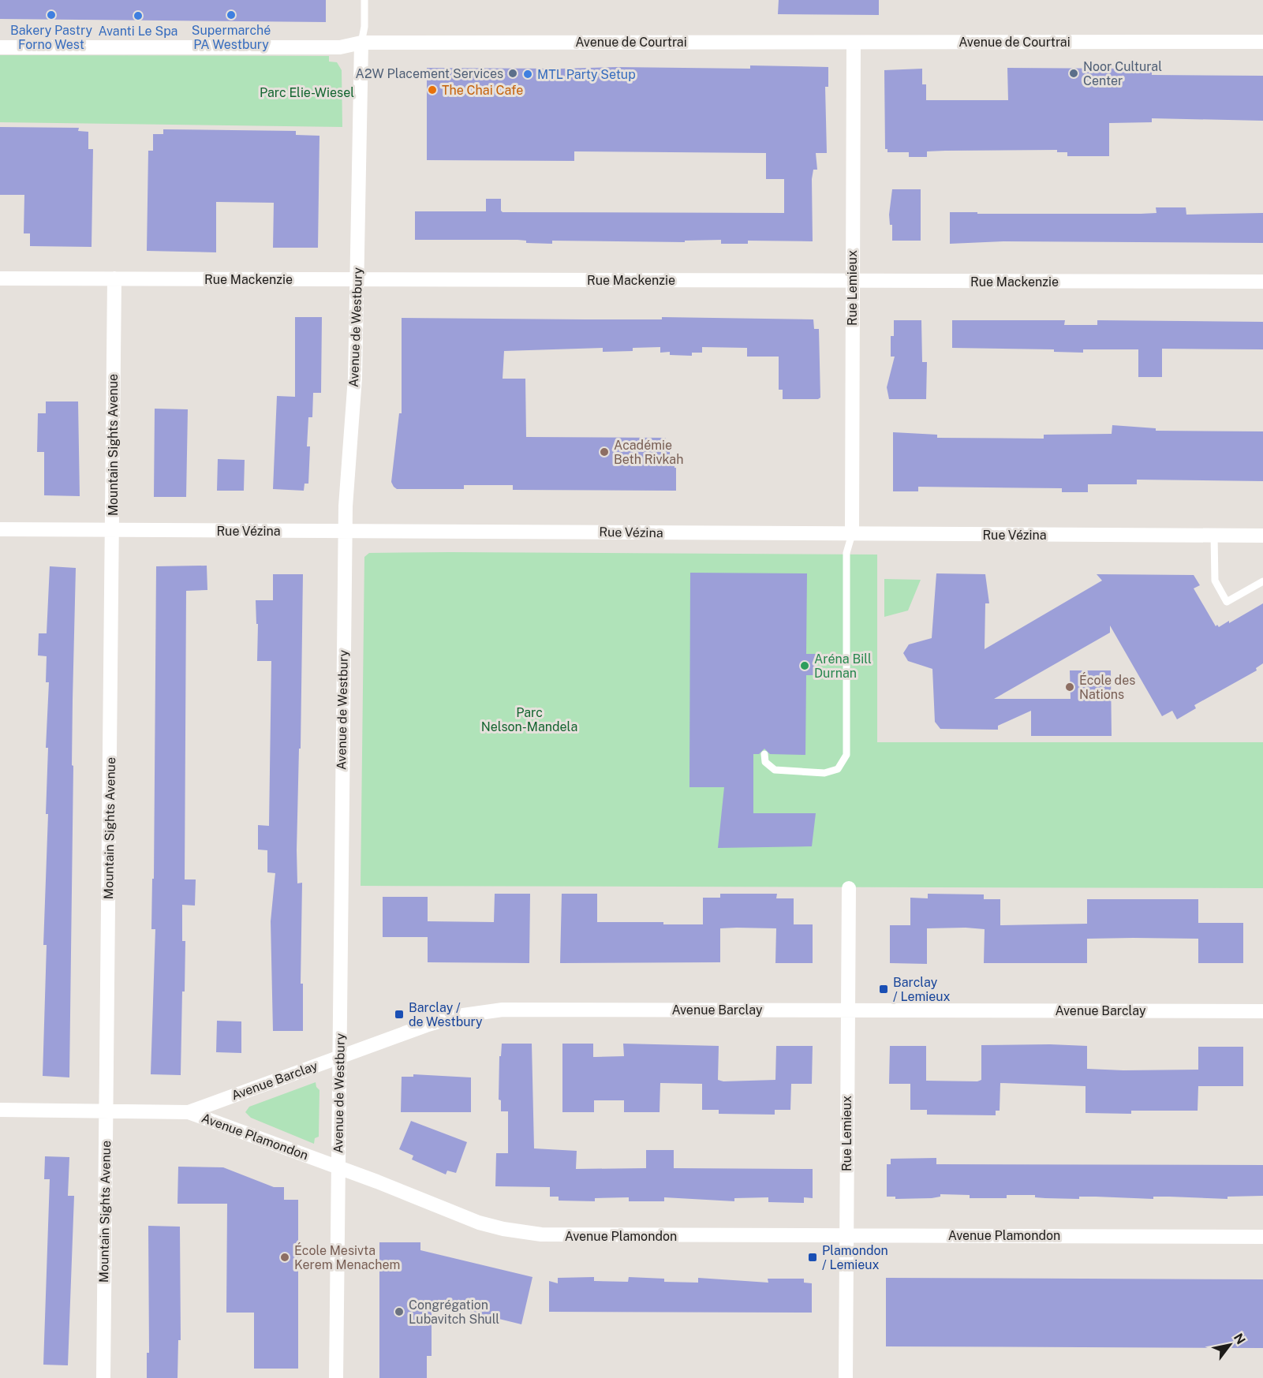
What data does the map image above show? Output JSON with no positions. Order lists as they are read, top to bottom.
{
  "streets": {
    "street": [
      "Avenue de Courtrai",
      "Rue Mackenzie",
      "Rue Lemieux",
      "Avenue de Westbury",
      "Mountain Sights Avenue",
      "Rue Vézina",
      "Avenue Barclay",
      "Avenue Plamondon"
    ]
  },
  "crossings": [
    ["Avenue de Courtrai", "Rue Lemieux"],
    ["Avenue de Courtrai", "Avenue de Westbury"],
    ["Rue Mackenzie", "Rue Lemieux"],
    ["Rue Mackenzie", "Avenue de Westbury"],
    ["Rue Mackenzie", "Mountain Sights Avenue"],
    ["Rue Lemieux", "Rue Vézina"],
    ["Rue Lemieux", "Avenue Barclay"],
    ["Rue Lemieux", "Avenue Plamondon"],
    ["Avenue de Westbury", "Rue Vézina"],
    ["Avenue de Westbury", "Avenue Barclay"],
    ["Avenue de Westbury", "Avenue Plamondon"],
    ["Mountain Sights Avenue", "Rue Vézina"],
    ["Mountain Sights Avenue", "Avenue Plamondon"],
    ["Avenue Barclay", "Avenue Plamondon"]
  ],
  "parks": ["Parc Elie-Wiesel", "Parc Nelson-Mandela"],
  "places": {
    "other": [
      "Bakery Pastry Forno West",
      "Supermarché PA Westbury",
      "Avanti Le Spa",
      "A2W Placement Services",
      "Noor Cultural Center",
      "MTL Party Setup",
      "The Chai Cafe",
      "Académie Beth Rivkah",
      "Aréna Bill Durnan",
      "École des Nations",
      "École Mesivta Kerem Menachem",
      "Congrégation Lubavitch Shull"
    ],
    "transit": ["Barclay / Lemieux", "Barclay / de Westbury", "Plamondon / Lemieux"]
  },
  "north": "top right"
}
